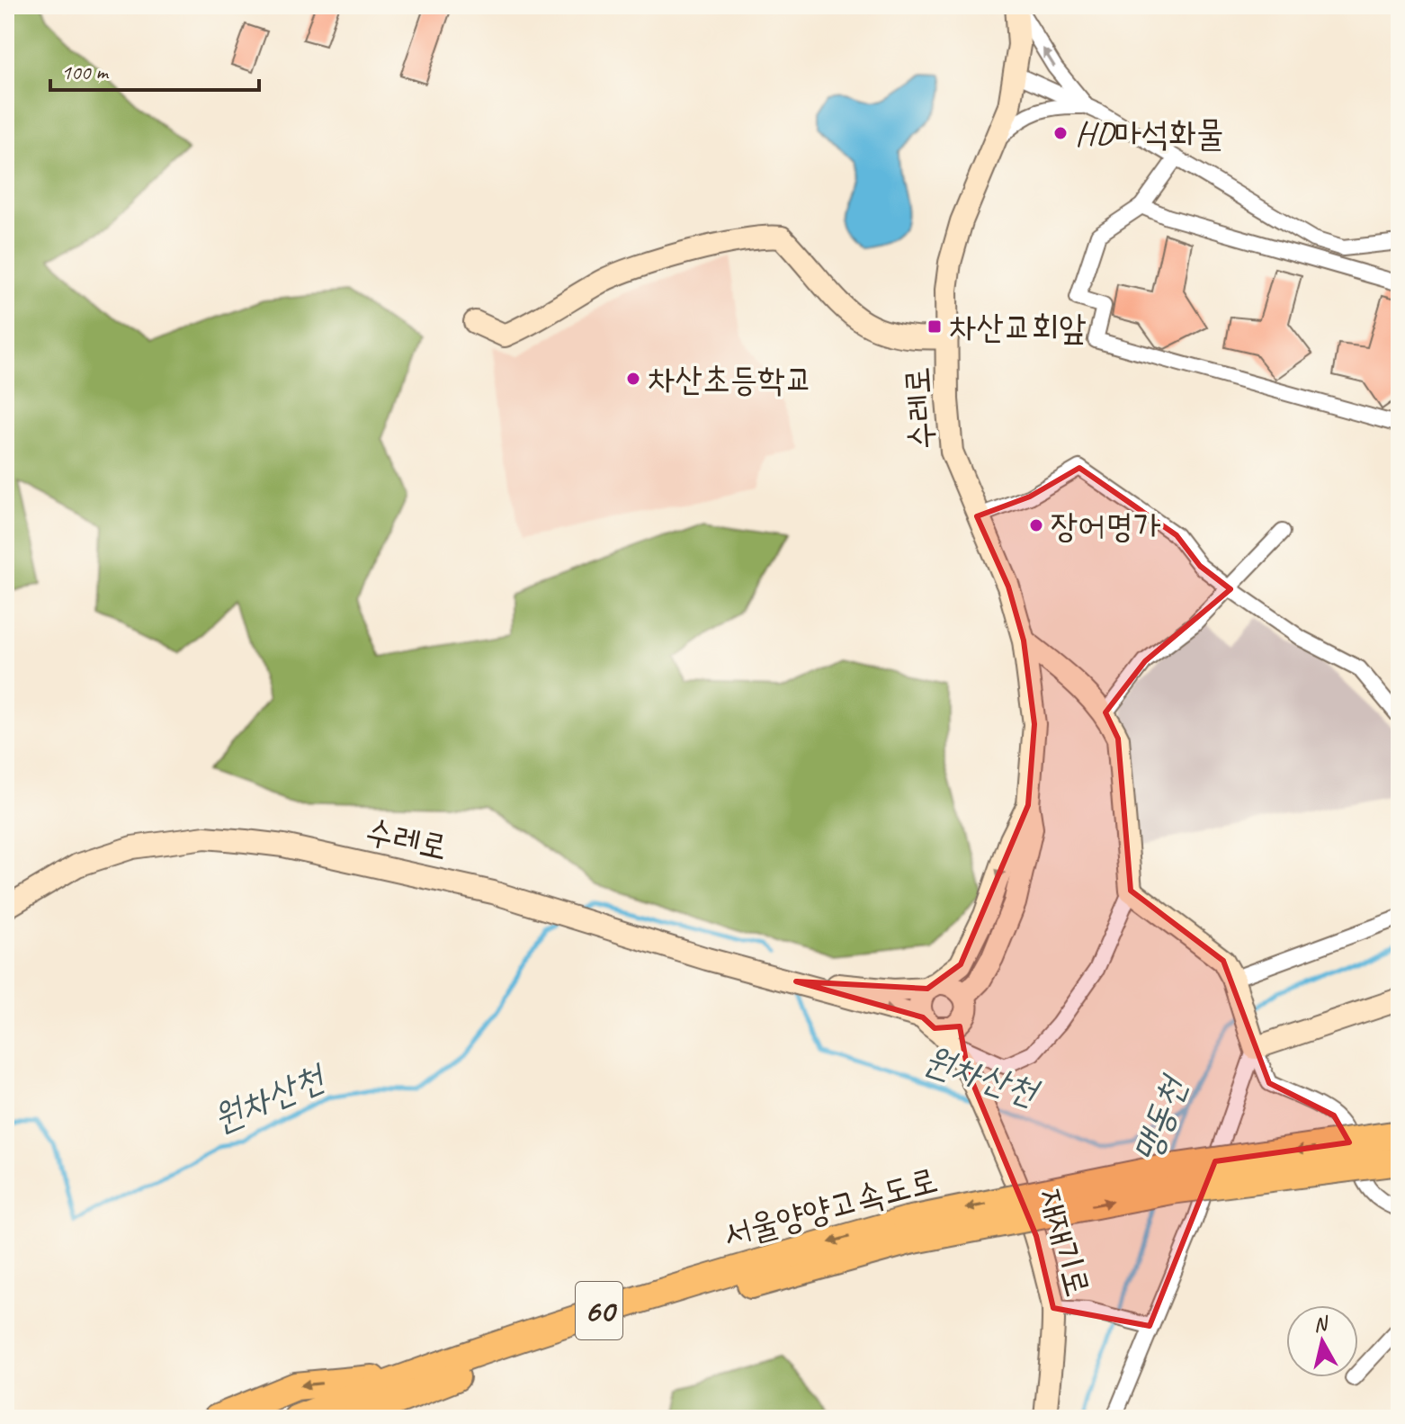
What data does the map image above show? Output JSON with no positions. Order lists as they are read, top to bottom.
{
  "streets": {
    "highway": ["서울양양고속도로", "60"],
    "main road": ["수레로", "재재기로"]
  },
  "water": ["원차산천", "맹동천"],
  "places": {
    "other": ["HD마석화물", "차산초등학교", "장어명가"],
    "transit": ["차산교회앞"]
  },
  "scale_bar": "100 m",
  "north": "top"
}
